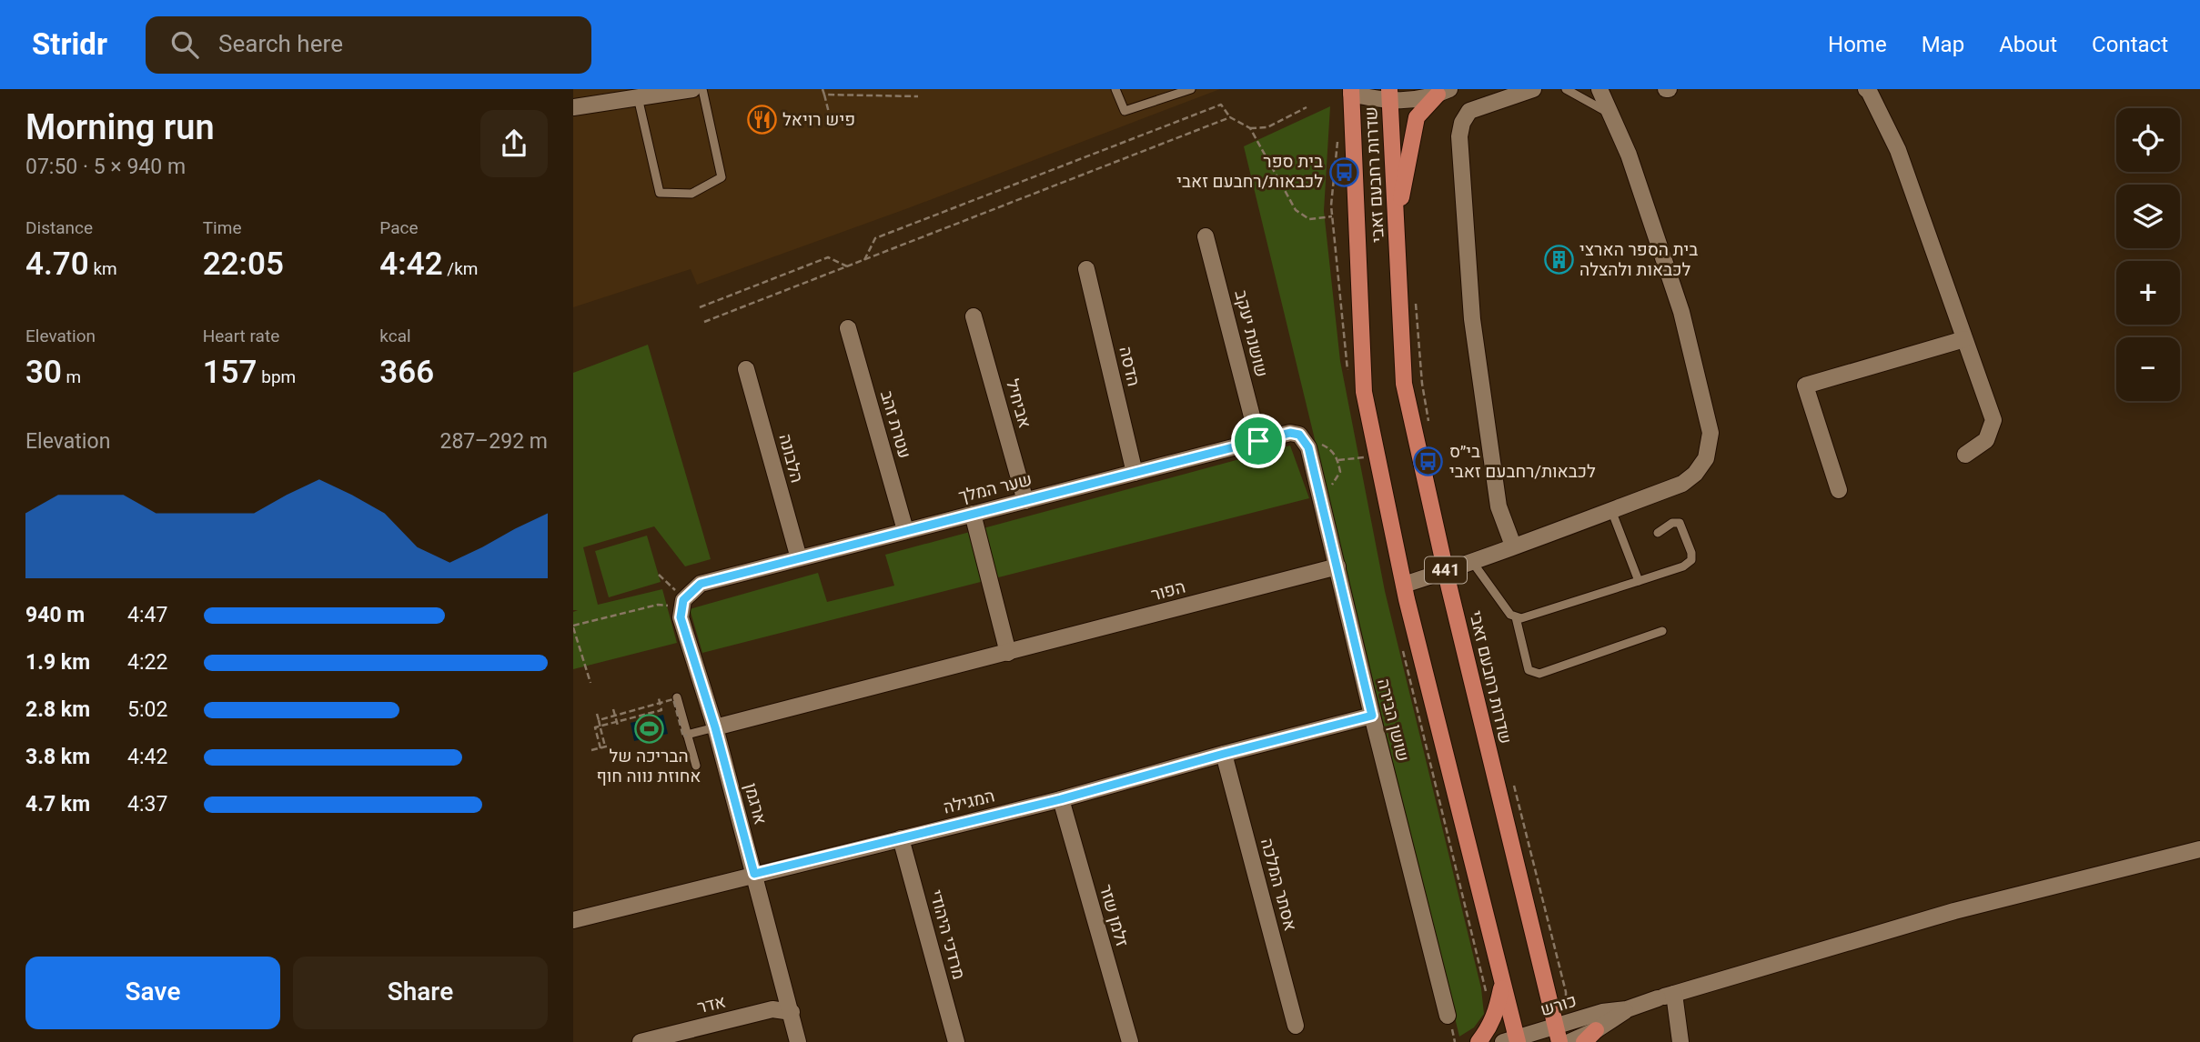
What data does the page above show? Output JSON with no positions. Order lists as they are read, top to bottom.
{
  "streets": {
    "main road": ["שדרות רחבעם זאבי", "441"],
    "street": [
      "שושנת יעקב",
      "הדסה",
      "אביחיל",
      "עטרת זהב",
      "הלבונה",
      "שער המלך",
      "הפור",
      "שושן הבירה",
      "המגילה",
      "ארגמן",
      "אסתר המלכה",
      "זלמן שזר",
      "מרדכי היהודי",
      "אדר",
      "כורש"
    ]
  },
  "crossings": [
    ["שדרות רחבעם זאבי", "כורש"],
    ["שושנת יעקב", "שער המלך"],
    ["הדסה", "שער המלך"],
    ["אביחיל", "שער המלך"],
    ["עטרת זהב", "שער המלך"],
    ["הלבונה", "שער המלך"],
    ["שער המלך", "שושן הבירה"],
    ["שער המלך", "ארגמן"],
    ["הפור", "שושן הבירה"],
    ["הפור", "ארגמן"],
    ["שושן הבירה", "המגילה"],
    ["המגילה", "ארגמן"],
    ["המגילה", "אסתר המלכה"],
    ["המגילה", "זלמן שזר"],
    ["המגילה", "מרדכי היהודי"],
    ["ארגמן", "אדר"]
  ],
  "places": {
    "restaurant": ["פיש רויאל"],
    "bus stop": ["בית ספר לכבאות/רחבעם זאבי", "בי״ס לכבאות/רחבעם זאבי"],
    "building": ["בית הספר הארצי לכבאות ולהצלה"],
    "sports": ["הבריכה של אחוזת נווה חוף"]
  },
  "page": {
    "header": "Stridr",
    "search": "Search here",
    "nav": [
      "Home",
      "Map",
      "About",
      "Contact"
    ],
    "heading": ["Morning run", "07:50 · 5 × 940 m"],
    "map_buttons": ["+", "−"],
    "stats": [
      ["Distance", "4.70 km"],
      ["Time", "22:05"],
      ["Pace", "4:42 /km"],
      ["Elevation", "30 m"],
      ["Heart rate", "157 bpm"],
      ["kcal", "366"]
    ],
    "chart": ["Elevation", "287–292 m"],
    "list": [
      {
        "name": "940 m",
        "note": "4:47"
      },
      {
        "name": "1.9 km",
        "note": "4:22"
      },
      {
        "name": "2.8 km",
        "note": "5:02"
      },
      {
        "name": "3.8 km",
        "note": "4:42"
      },
      {
        "name": "4.7 km",
        "note": "4:37"
      }
    ],
    "buttons": ["Save", "Share"]
  }
}
